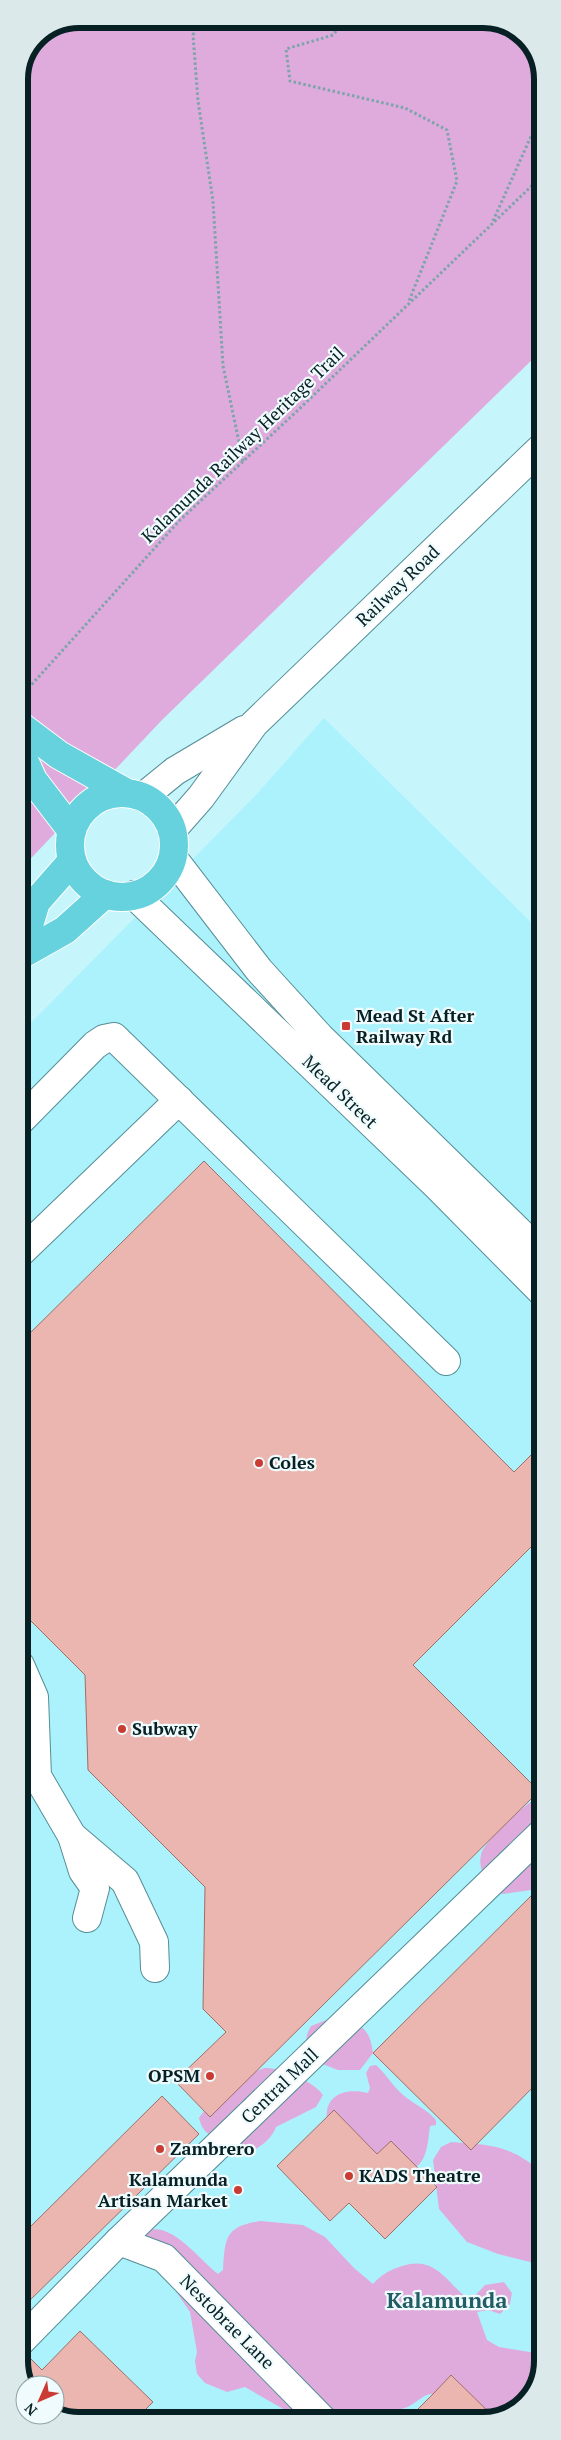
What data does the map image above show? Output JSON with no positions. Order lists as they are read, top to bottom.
{
  "streets": {
    "street": [
      "Railway Road",
      "Mead Street",
      "Central Mall",
      "Nestobrae Lane"
    ],
    "path": ["Kalamunda Railway Heritage Trail"]
  },
  "crossings": [
    ["Railway Road", "Mead Street"],
    ["Central Mall", "Nestobrae Lane"]
  ],
  "districts": ["Kalamunda"],
  "places": {
    "transit": ["Mead St After Railway Rd"],
    "other": [
      "Coles",
      "Subway",
      "OPSM",
      "Zambrero",
      "KADS Theatre",
      "Kalamunda Artisan Market"
    ]
  },
  "north": "bottom left"
}
